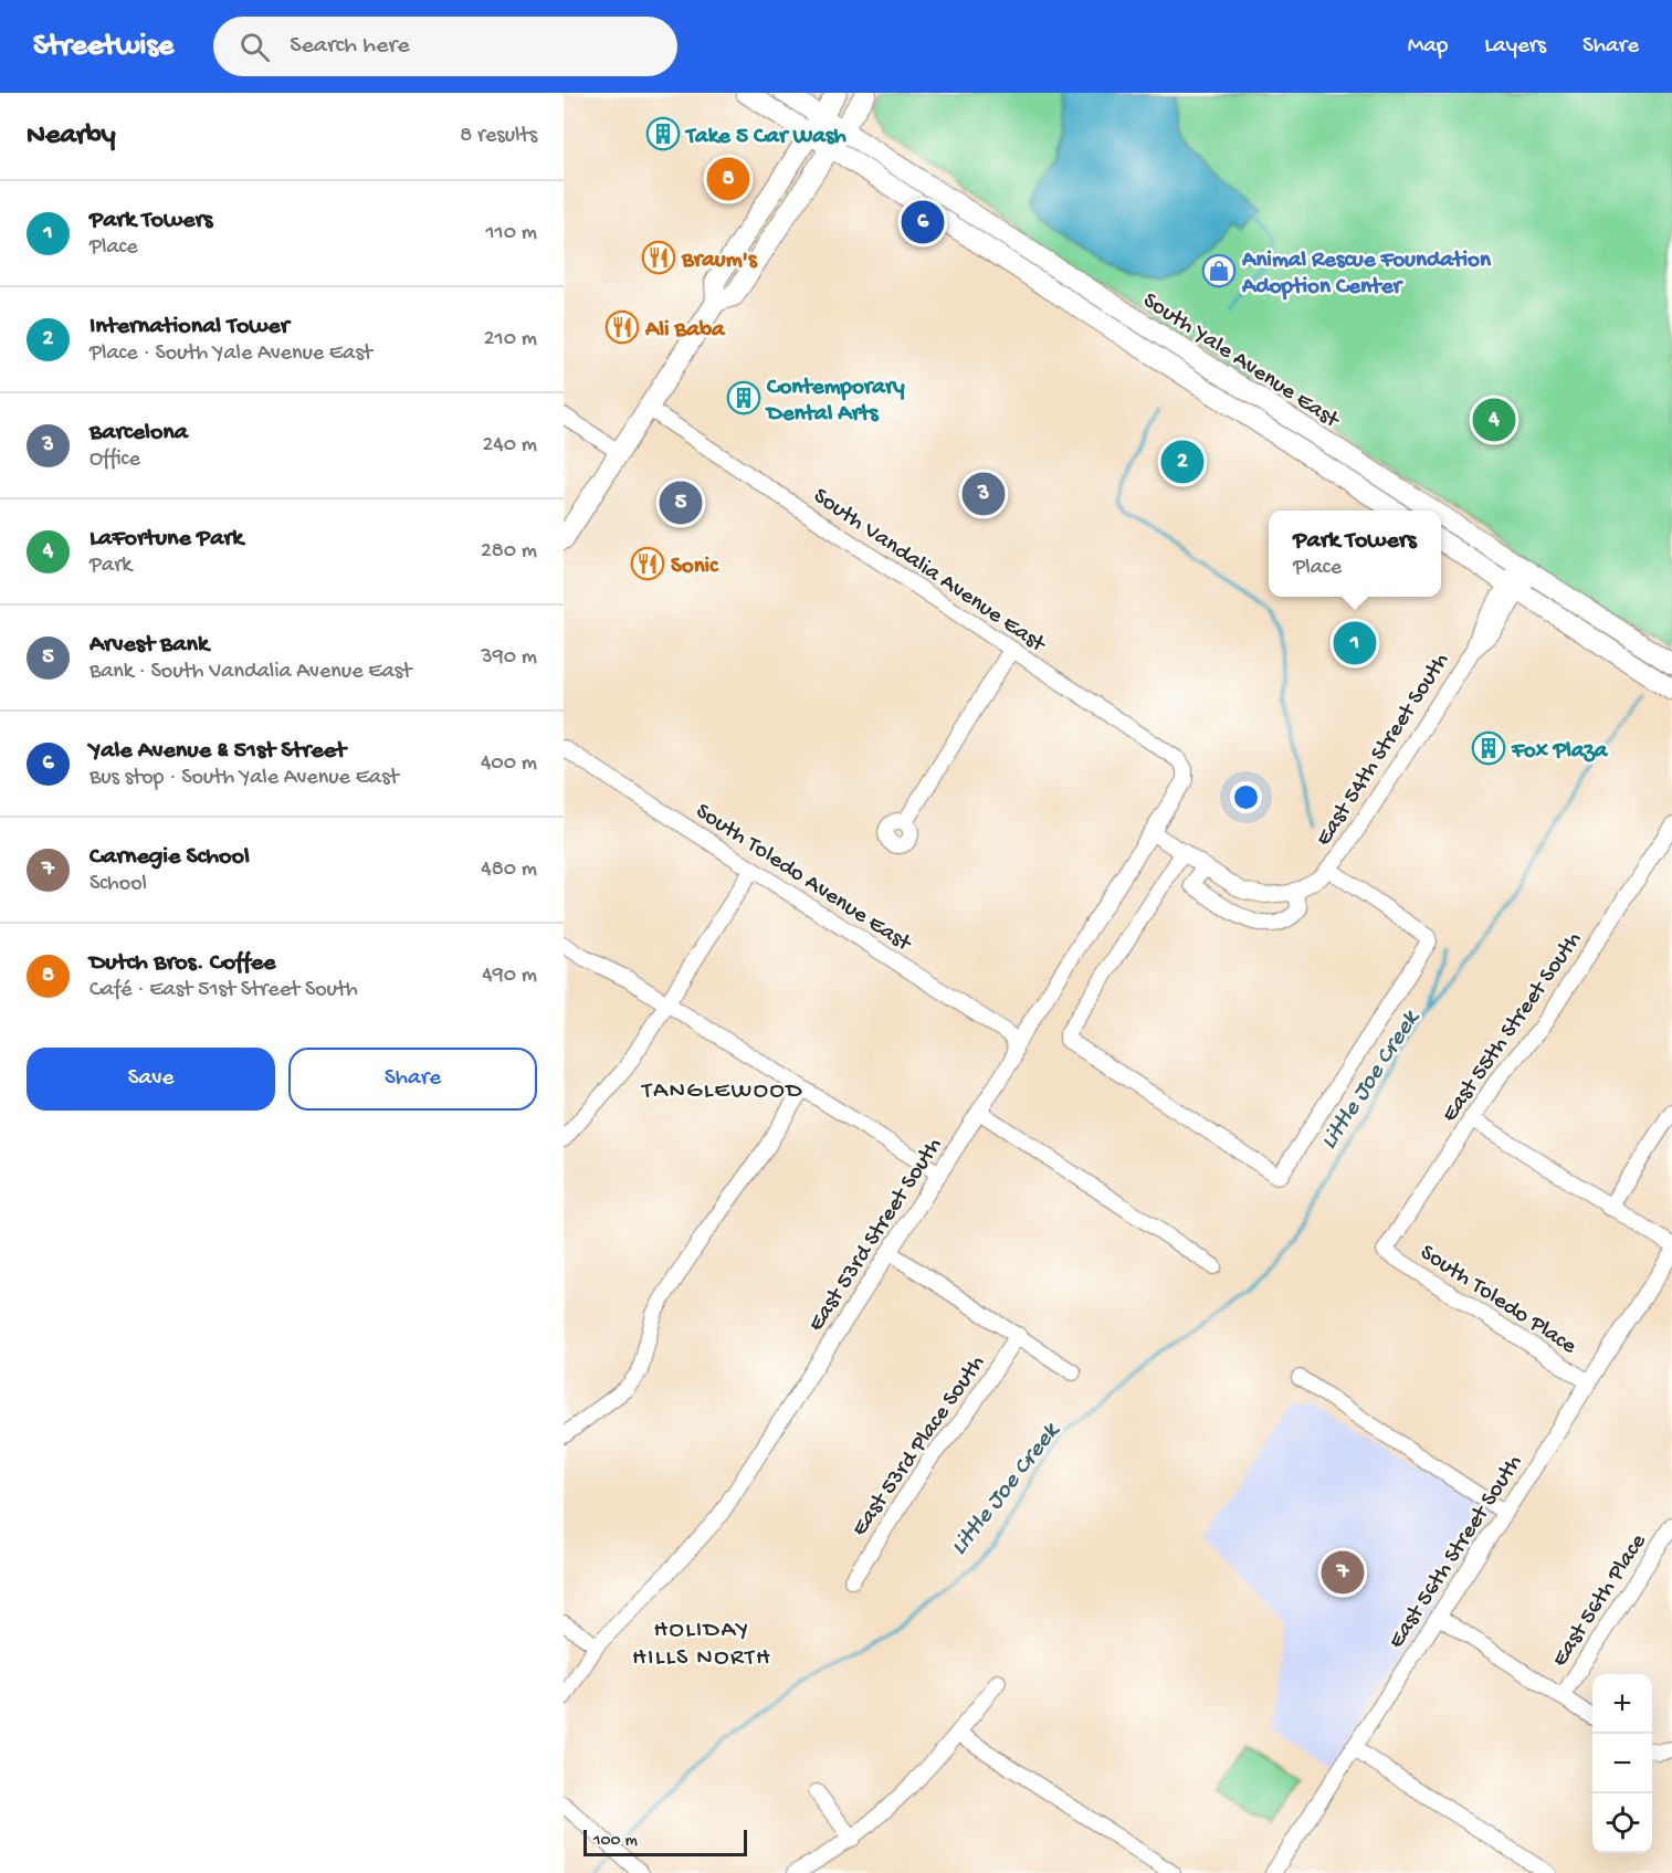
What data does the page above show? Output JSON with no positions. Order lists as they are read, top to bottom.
{
  "streets": {
    "main road": ["South Yale Avenue East"],
    "street": [
      "South Vandalia Avenue East",
      "East 54th Street South",
      "South Toledo Avenue East",
      "East 55th Street South",
      "East 53rd Street South",
      "South Toledo Place",
      "East 53rd Place South",
      "East 56th Street South",
      "East 56th Place"
    ]
  },
  "crossings": [
    ["South Yale Avenue East", "East 54th Street South"],
    ["South Vandalia Avenue East", "East 53rd Street South"],
    ["East 54th Street South", "East 53rd Street South"],
    ["South Toledo Avenue East", "East 53rd Street South"],
    ["East 55th Street South", "South Toledo Place"],
    ["South Toledo Place", "East 56th Street South"]
  ],
  "districts": ["TANGLEWOOD", "HOLIDAY HILLS NORTH"],
  "water": ["Little Joe Creek"],
  "places": {
    "building": ["Take 5 Car Wash", "Contemporary Dental Arts", "Fox Plaza"],
    "restaurant": ["Braum's", "Ali Baba", "Sonic"],
    "shop": ["Animal Rescue Foundation Adoption Center"]
  },
  "scale_bar": "100 m",
  "page": {
    "header": "Streetwise",
    "search": "Search here",
    "nav": ["Map", "Layers", "Share"],
    "heading": ["Nearby", "8 results"],
    "pins": [
      "8",
      "6",
      "4",
      "2",
      "3",
      "5",
      "1",
      "7"
    ],
    "list": [
      {
        "mark": "1",
        "name": "Park Towers",
        "note": "Place",
        "value": "110 m"
      },
      {
        "mark": "2",
        "name": "International Tower",
        "note": "Place · South Yale Avenue East",
        "value": "210 m"
      },
      {
        "mark": "3",
        "name": "Barcelona",
        "note": "Office",
        "value": "240 m"
      },
      {
        "mark": "4",
        "name": "LaFortune Park",
        "note": "Park",
        "value": "280 m"
      },
      {
        "mark": "5",
        "name": "Arvest Bank",
        "note": "Bank · South Vandalia Avenue East",
        "value": "390 m"
      },
      {
        "mark": "6",
        "name": "Yale Avenue & 51st Street",
        "note": "Bus stop · South Yale Avenue East",
        "value": "400 m"
      },
      {
        "mark": "7",
        "name": "Carnegie School",
        "note": "School",
        "value": "480 m"
      },
      {
        "mark": "8",
        "name": "Dutch Bros. Coffee",
        "note": "Café · East 51st Street South",
        "value": "490 m"
      }
    ],
    "popup": ["Park Towers", "Place"],
    "buttons": ["Save", "Share"],
    "map_buttons": ["+", "−"],
    "scale": "100 m"
  }
}
